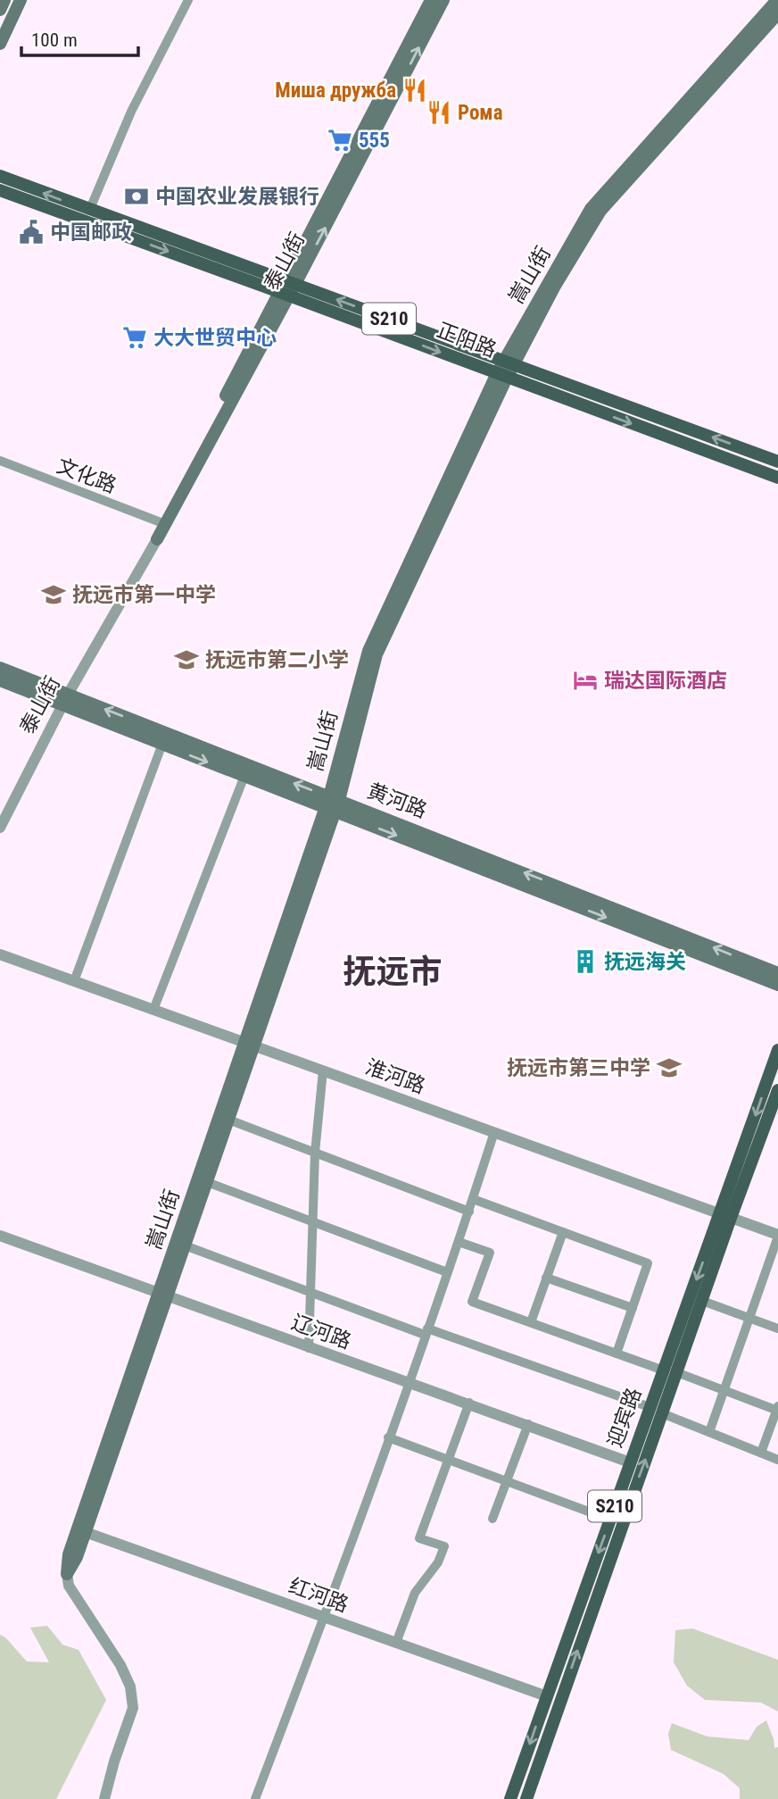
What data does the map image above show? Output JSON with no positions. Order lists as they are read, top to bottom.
{
  "streets": {
    "main road": [
      "泰山街",
      "嵩山街",
      "S210",
      "正阳路",
      "黄河路",
      "迎宾路"
    ],
    "street": [
      "文化路",
      "淮河路",
      "辽河路",
      "红河路"
    ]
  },
  "crossings": [
    ["泰山街", "正阳路"],
    ["泰山街", "文化路"],
    ["泰山街", "黄河路"],
    ["嵩山街", "正阳路"],
    ["嵩山街", "黄河路"],
    ["嵩山街", "淮河路"],
    ["嵩山街", "辽河路"],
    ["嵩山街", "红河路"],
    ["淮河路", "迎宾路"],
    ["辽河路", "迎宾路"],
    ["迎宾路", "红河路"]
  ],
  "districts": ["抚远市"],
  "places": {
    "restaurant": ["Миша дружба", "Рома"],
    "supermarket": ["555", "大大世贸中心"],
    "bank": ["中国农业发展银行"],
    "public building": ["中国邮政"],
    "school or university": ["抚远市第一中学", "抚远市第二小学", "抚远市第三中学"],
    "hotel": ["瑞达国际酒店"],
    "building": ["抚远海关"]
  },
  "scale_bar": "100 m"
}
